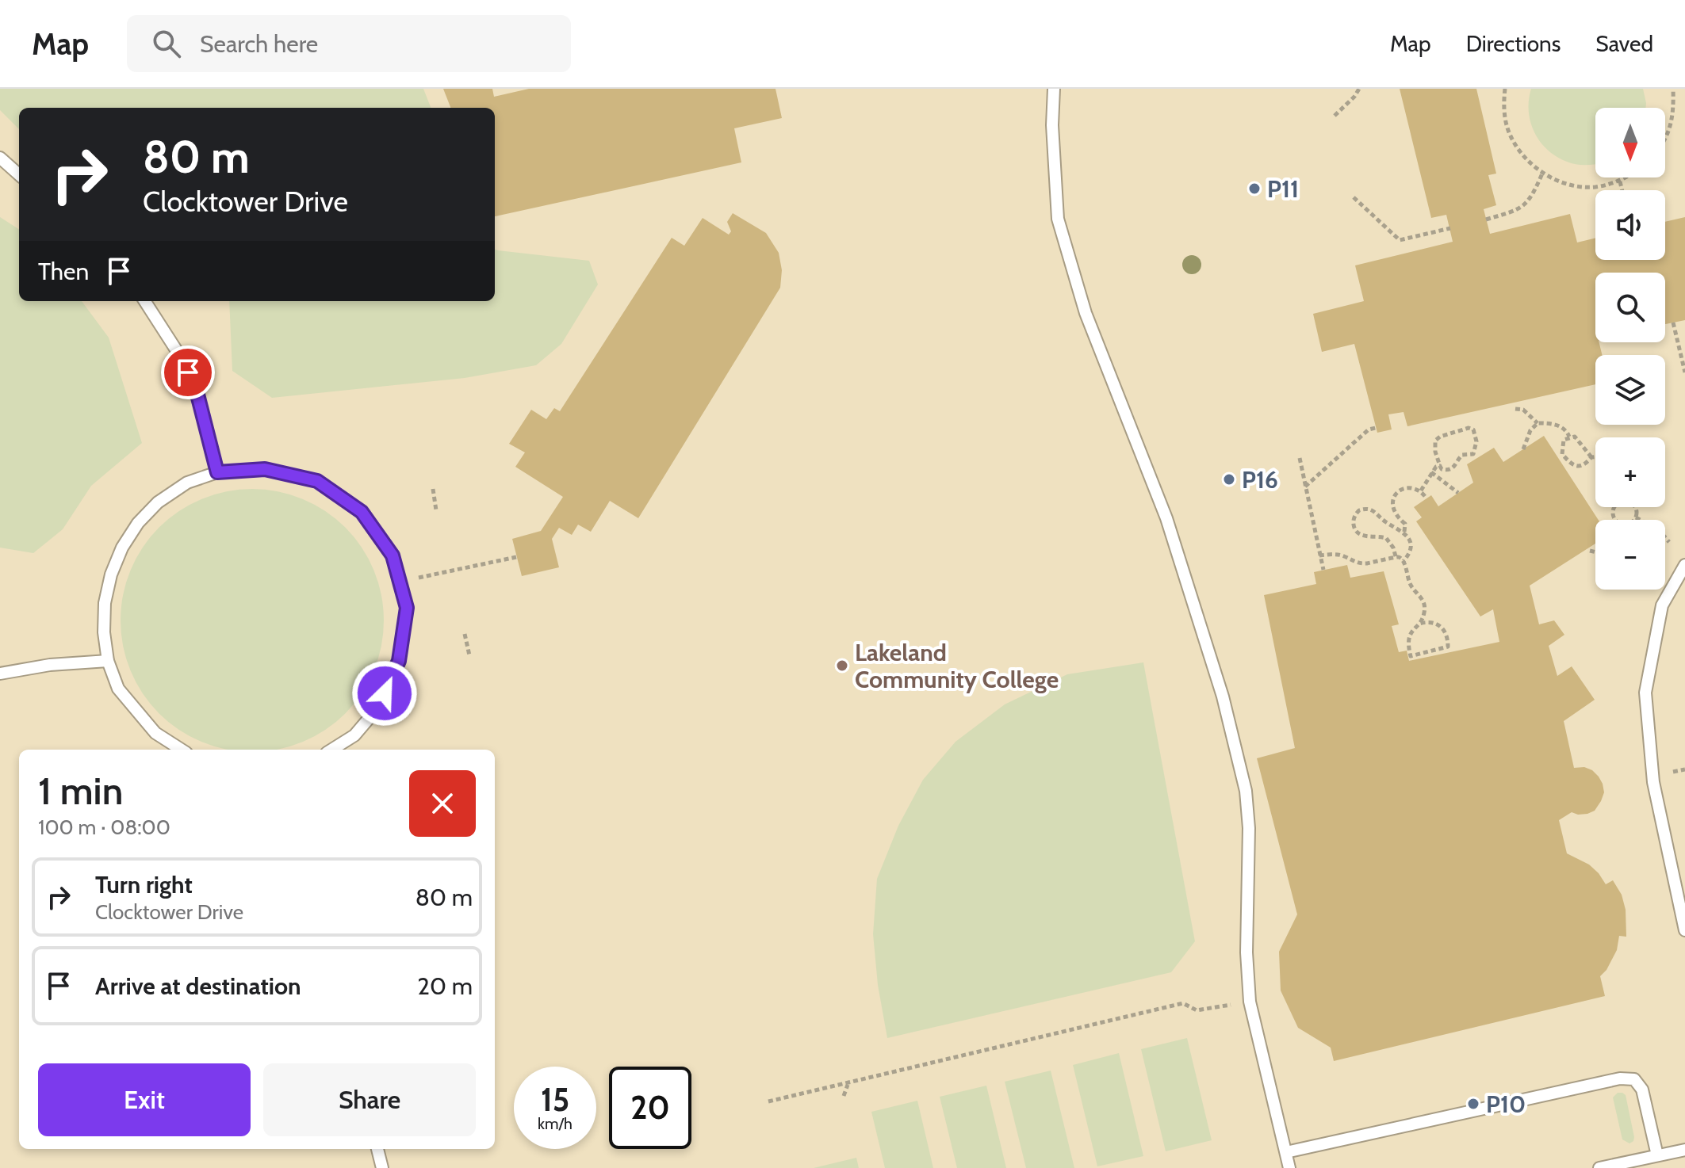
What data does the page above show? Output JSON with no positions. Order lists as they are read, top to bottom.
{
  "places": [
    "P11",
    "P16",
    "Lakeland Community College",
    "P10"
  ],
  "north": "bottom",
  "page": {
    "header": "Map",
    "search": "Search here",
    "nav": ["Map", "Directions", "Saved"],
    "map_buttons": ["+", "−"],
    "turn": ["80 m", "Clocktower Drive"],
    "then": "Then",
    "heading": ["1 min", "100 m · 08:00"],
    "list": [
      {
        "name": "Turn right",
        "note": "Clocktower Drive",
        "value": "80 m"
      },
      {
        "name": "Arrive at destination",
        "value": "20 m"
      }
    ],
    "buttons": ["Exit", "Share"],
    "speed": "15 km/h",
    "limit": "20"
  }
}
